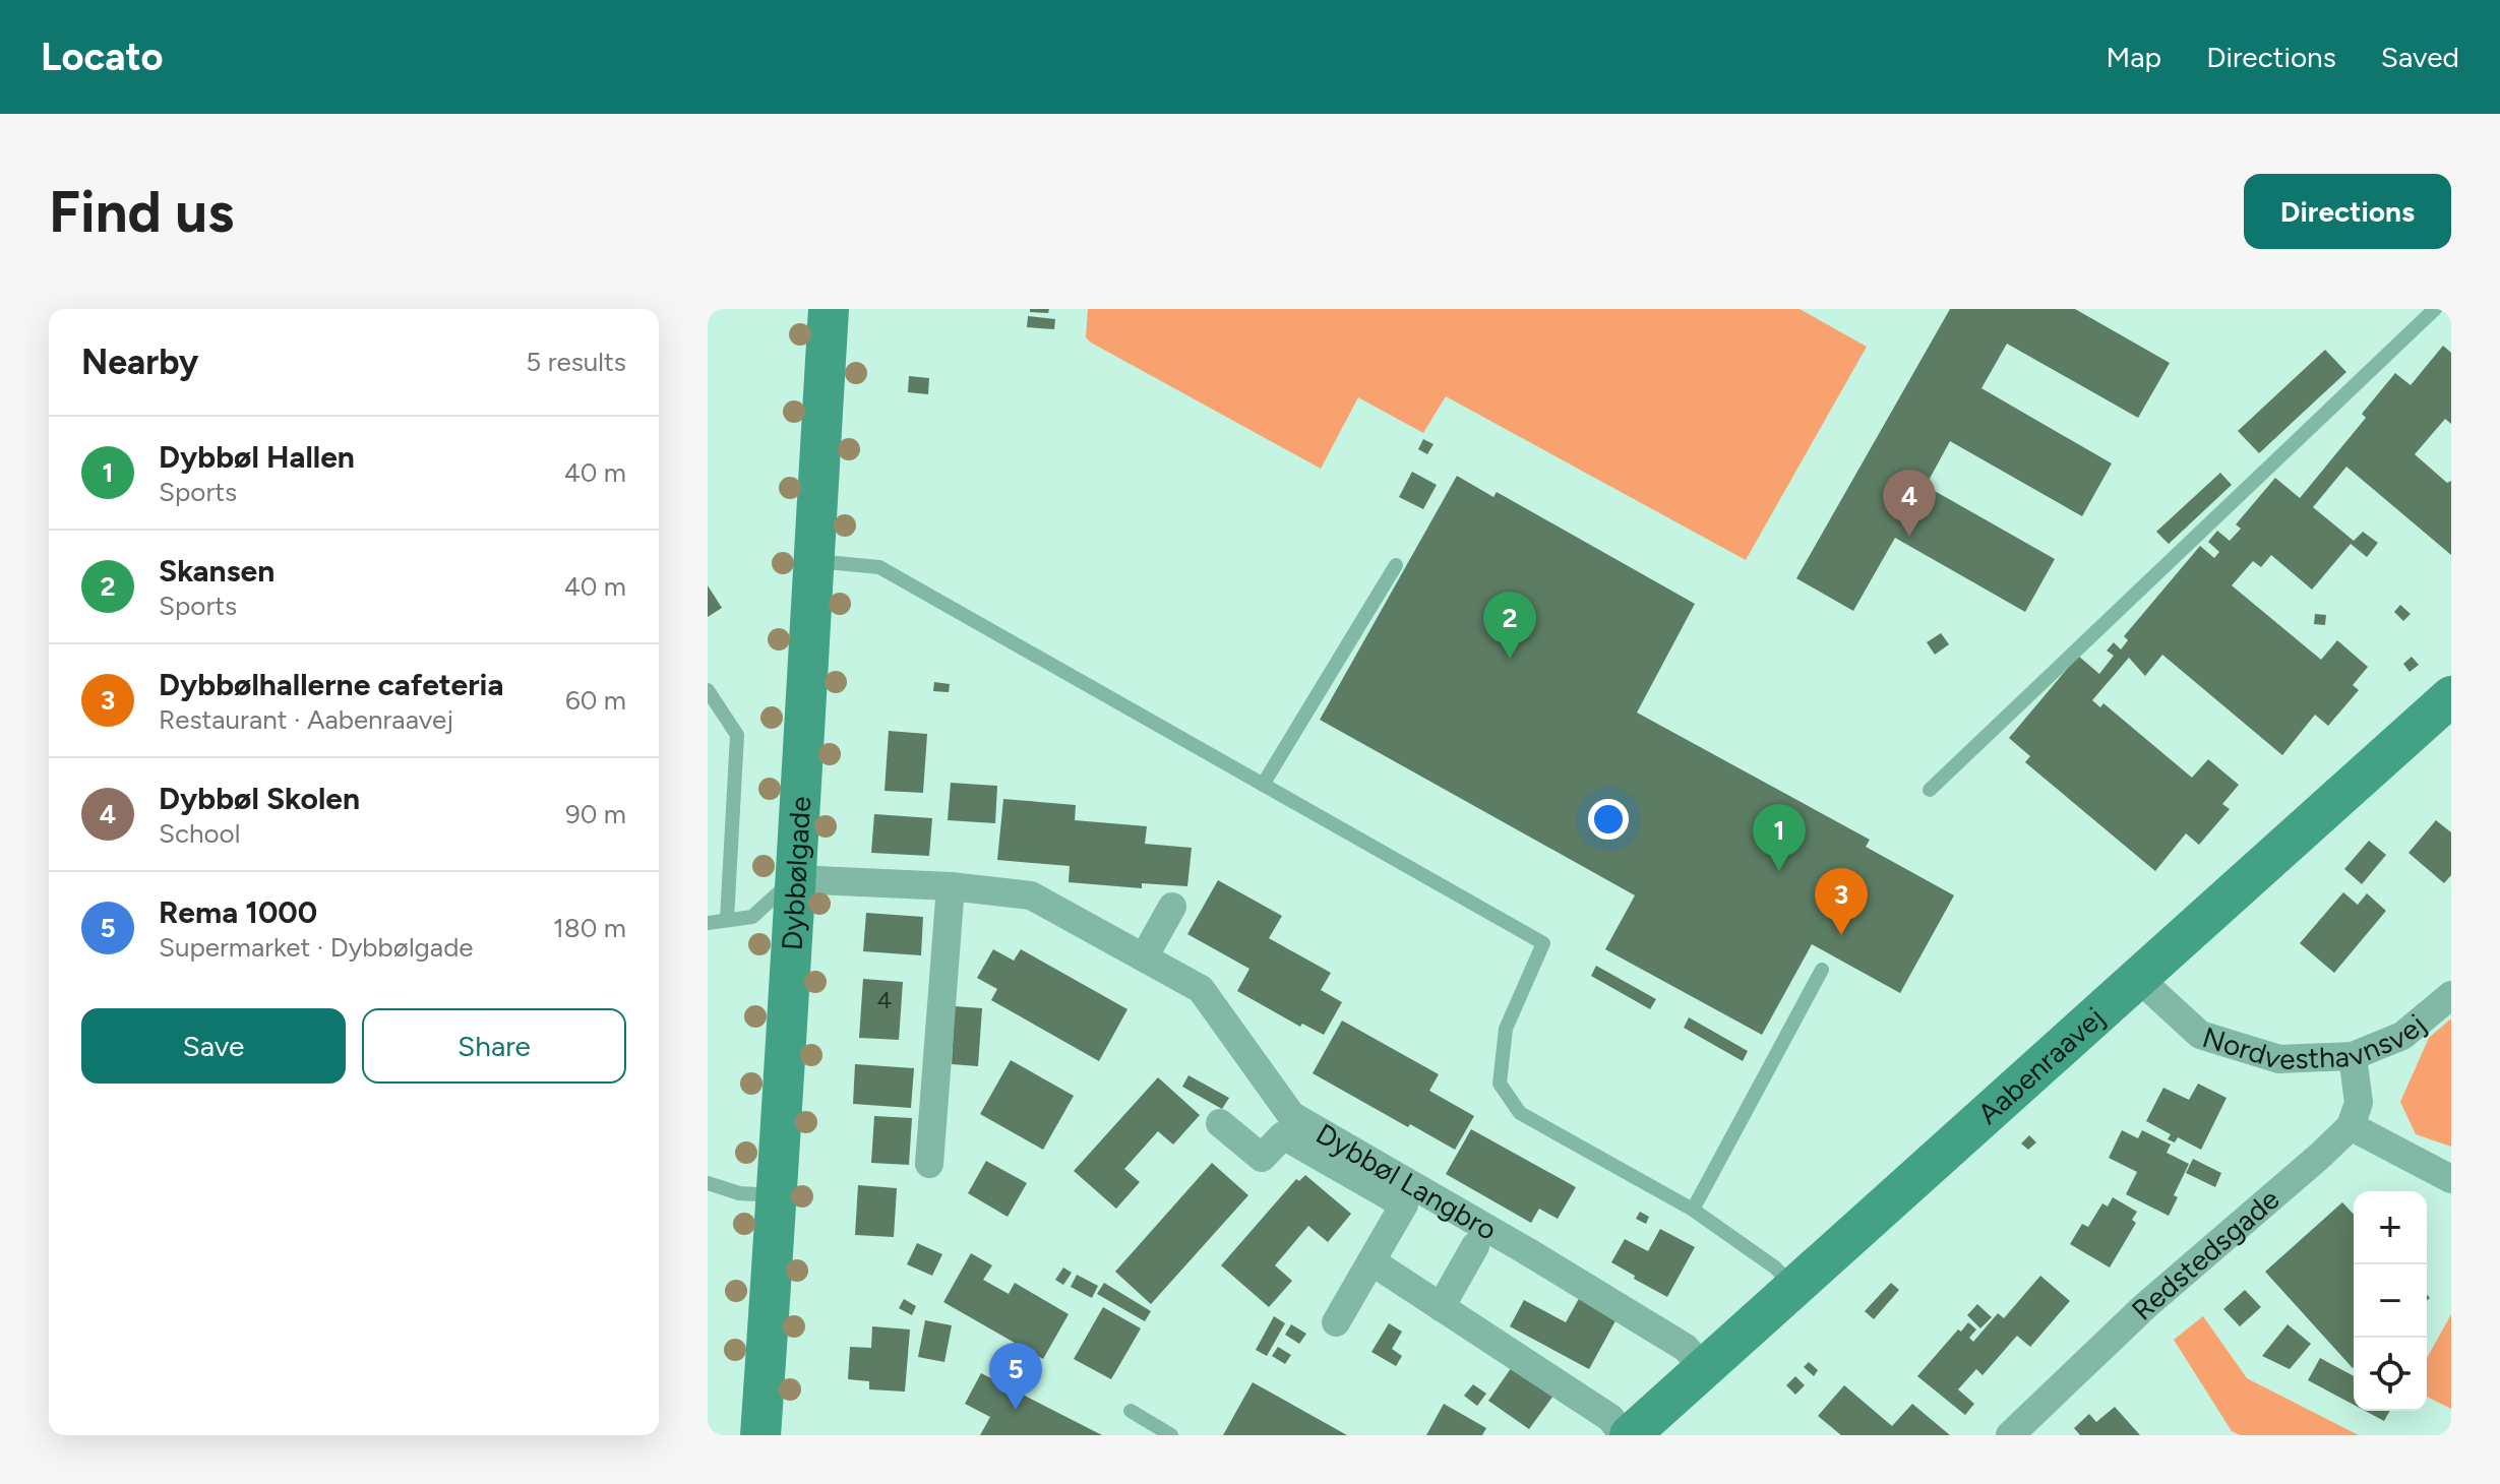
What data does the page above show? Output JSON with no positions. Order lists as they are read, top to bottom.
{
  "streets": {
    "street": [
      "Dybbølgade",
      "Nordvesthavnsvej",
      "Aabenraavej",
      "Dybbøl Langbro",
      "Redstedsgade"
    ]
  },
  "crossings": [
    ["Dybbølgade", "Dybbøl Langbro"],
    ["Nordvesthavnsvej", "Aabenraavej"],
    ["Aabenraavej", "Dybbøl Langbro"]
  ],
  "house_numbers": ["4"],
  "page": {
    "header": "Locato",
    "nav": ["Map", "Directions", "Saved"],
    "buttons": [
      "Directions",
      ["Save", "Share"]
    ],
    "title": "Find us",
    "heading": ["Nearby", "5 results"],
    "list": [
      {
        "mark": "1",
        "name": "Dybbøl Hallen",
        "note": "Sports",
        "value": "40 m"
      },
      {
        "mark": "2",
        "name": "Skansen",
        "note": "Sports",
        "value": "40 m"
      },
      {
        "mark": "3",
        "name": "Dybbølhallerne cafeteria",
        "note": "Restaurant · Aabenraavej",
        "value": "60 m"
      },
      {
        "mark": "4",
        "name": "Dybbøl Skolen",
        "note": "School",
        "value": "90 m"
      },
      {
        "mark": "5",
        "name": "Rema 1000",
        "note": "Supermarket · Dybbølgade",
        "value": "180 m"
      }
    ],
    "pins": [
      "4",
      "2",
      "1",
      "3",
      "5"
    ],
    "map_buttons": ["+", "−"]
  }
}
